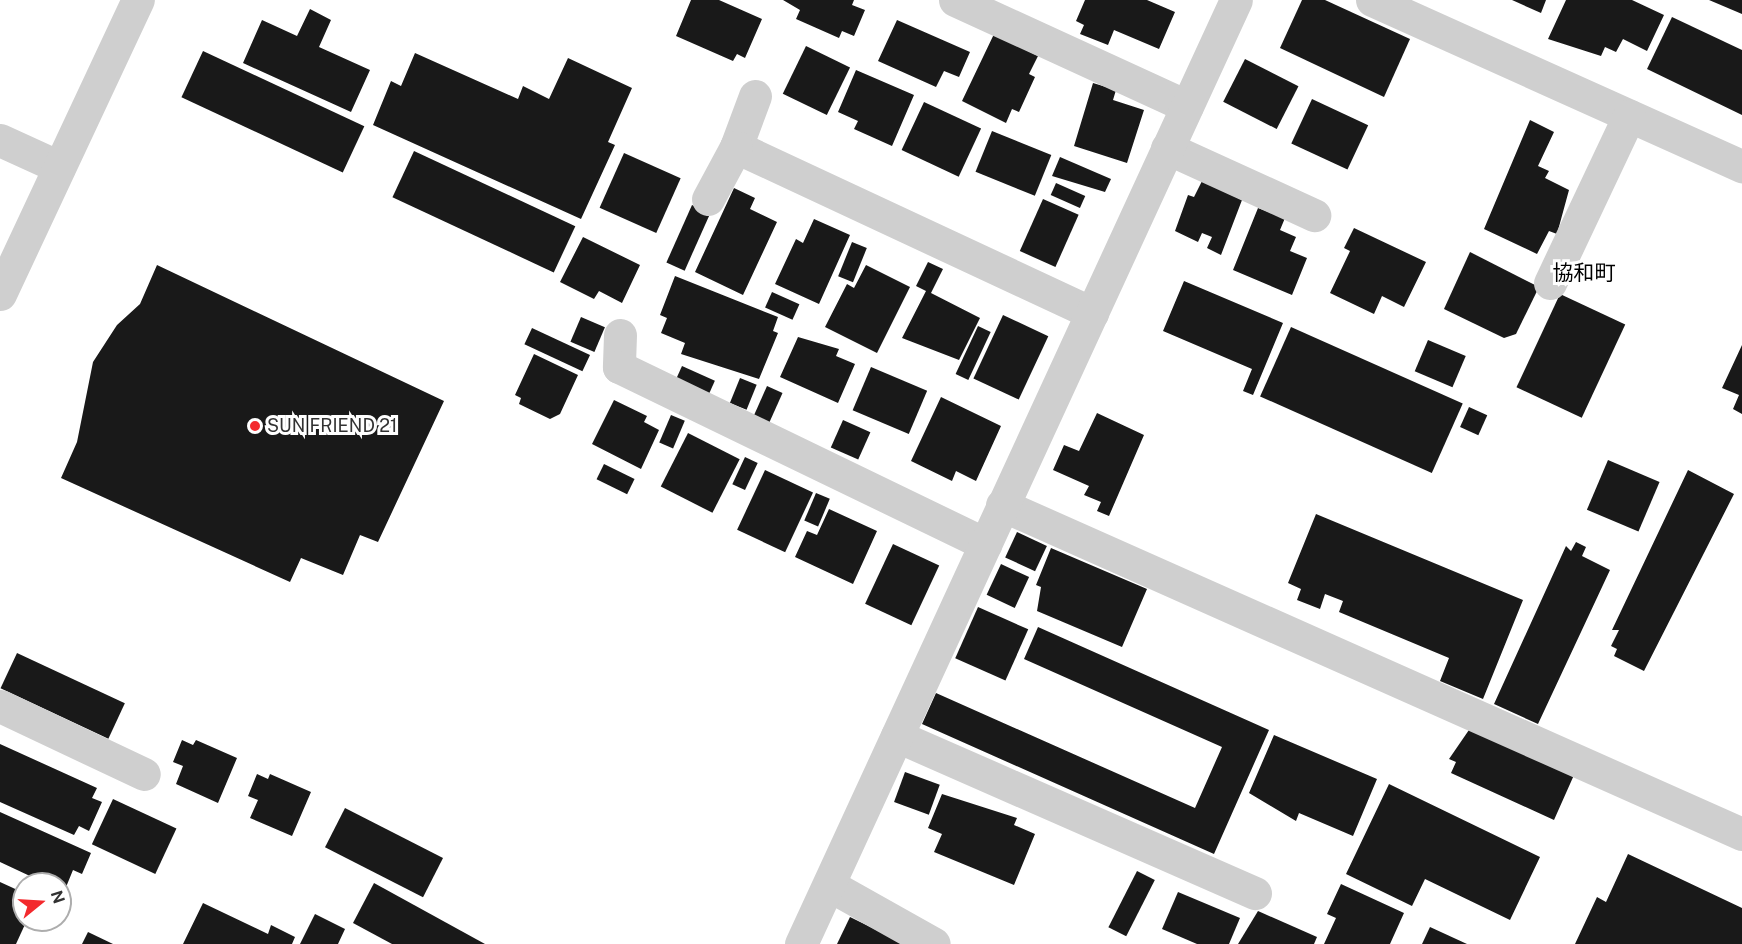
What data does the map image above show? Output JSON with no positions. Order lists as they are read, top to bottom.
{
  "districts": ["協和町"],
  "places": ["SUN FRIEND 21"],
  "north": "right"
}
